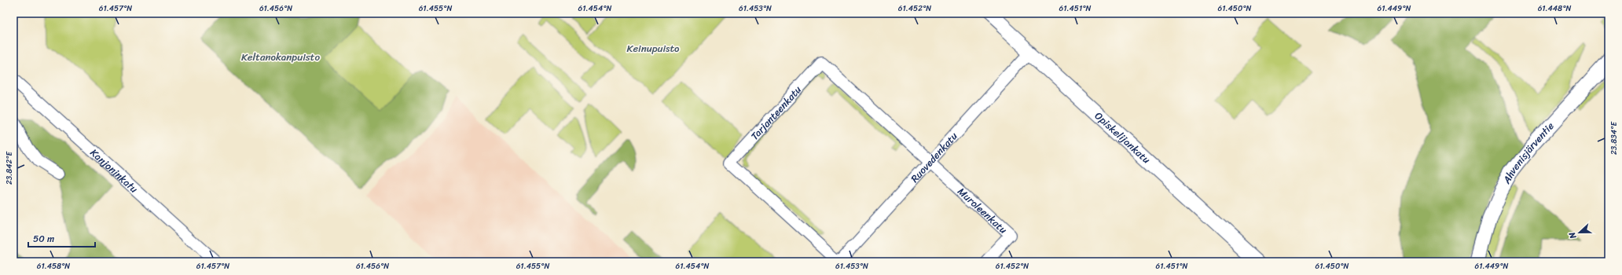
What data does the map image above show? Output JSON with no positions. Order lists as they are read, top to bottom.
{
  "streets": {
    "main road": ["Opiskelijankatu", "Ahvenisjärventie"],
    "street": [
      "Tarjanteenkatu",
      "Ruovedenkatu",
      "Kanjoninkatu",
      "Muroleenkatu"
    ]
  },
  "crossings": [
    ["Tarjanteenkatu", "Ruovedenkatu"],
    ["Tarjanteenkatu", "Muroleenkatu"],
    ["Opiskelijankatu", "Ruovedenkatu"],
    ["Ruovedenkatu", "Muroleenkatu"]
  ],
  "parks": ["Keinupuisto", "Keltanokanpuisto"],
  "scale_bar": "50 m",
  "north": "left",
  "coordinates": [
    "61.457°N",
    "61.456°N",
    "61.455°N",
    "61.454°N",
    "61.453°N",
    "61.452°N",
    "61.451°N",
    "61.450°N",
    "61.449°N",
    "61.448°N",
    "23.834°E",
    "23.842°E",
    "61.458°N"
  ]
}
